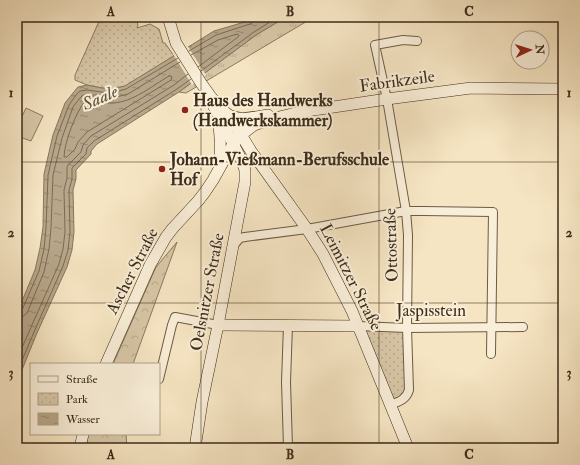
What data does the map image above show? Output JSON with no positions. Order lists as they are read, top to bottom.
{
  "streets": {
    "street": [
      "Fabrikzeile",
      "Ottostraße",
      "Ascher Straße",
      "Leimitzer Straße",
      "Oelsnitzer Straße",
      "Jaspisstein"
    ]
  },
  "crossings": [
    ["Fabrikzeile", "Ottostraße"],
    ["Fabrikzeile", "Ascher Straße"],
    ["Fabrikzeile", "Leimitzer Straße"],
    ["Fabrikzeile", "Oelsnitzer Straße"],
    ["Ottostraße", "Leimitzer Straße"],
    ["Ottostraße", "Jaspisstein"],
    ["Ascher Straße", "Leimitzer Straße"],
    ["Ascher Straße", "Oelsnitzer Straße"],
    ["Leimitzer Straße", "Oelsnitzer Straße"],
    ["Leimitzer Straße", "Jaspisstein"],
    ["Oelsnitzer Straße", "Jaspisstein"]
  ],
  "water": ["Saale"],
  "places": ["Haus des Handwerks (Handwerkskammer)", "Johann-Vießmann-Berufsschule Hof"],
  "legend": ["Straße", "Park", "Wasser"],
  "north": "right",
  "grid": {
    "columns": ["A", "B", "C"],
    "rows": ["1", "2", "3"]
  }
}
